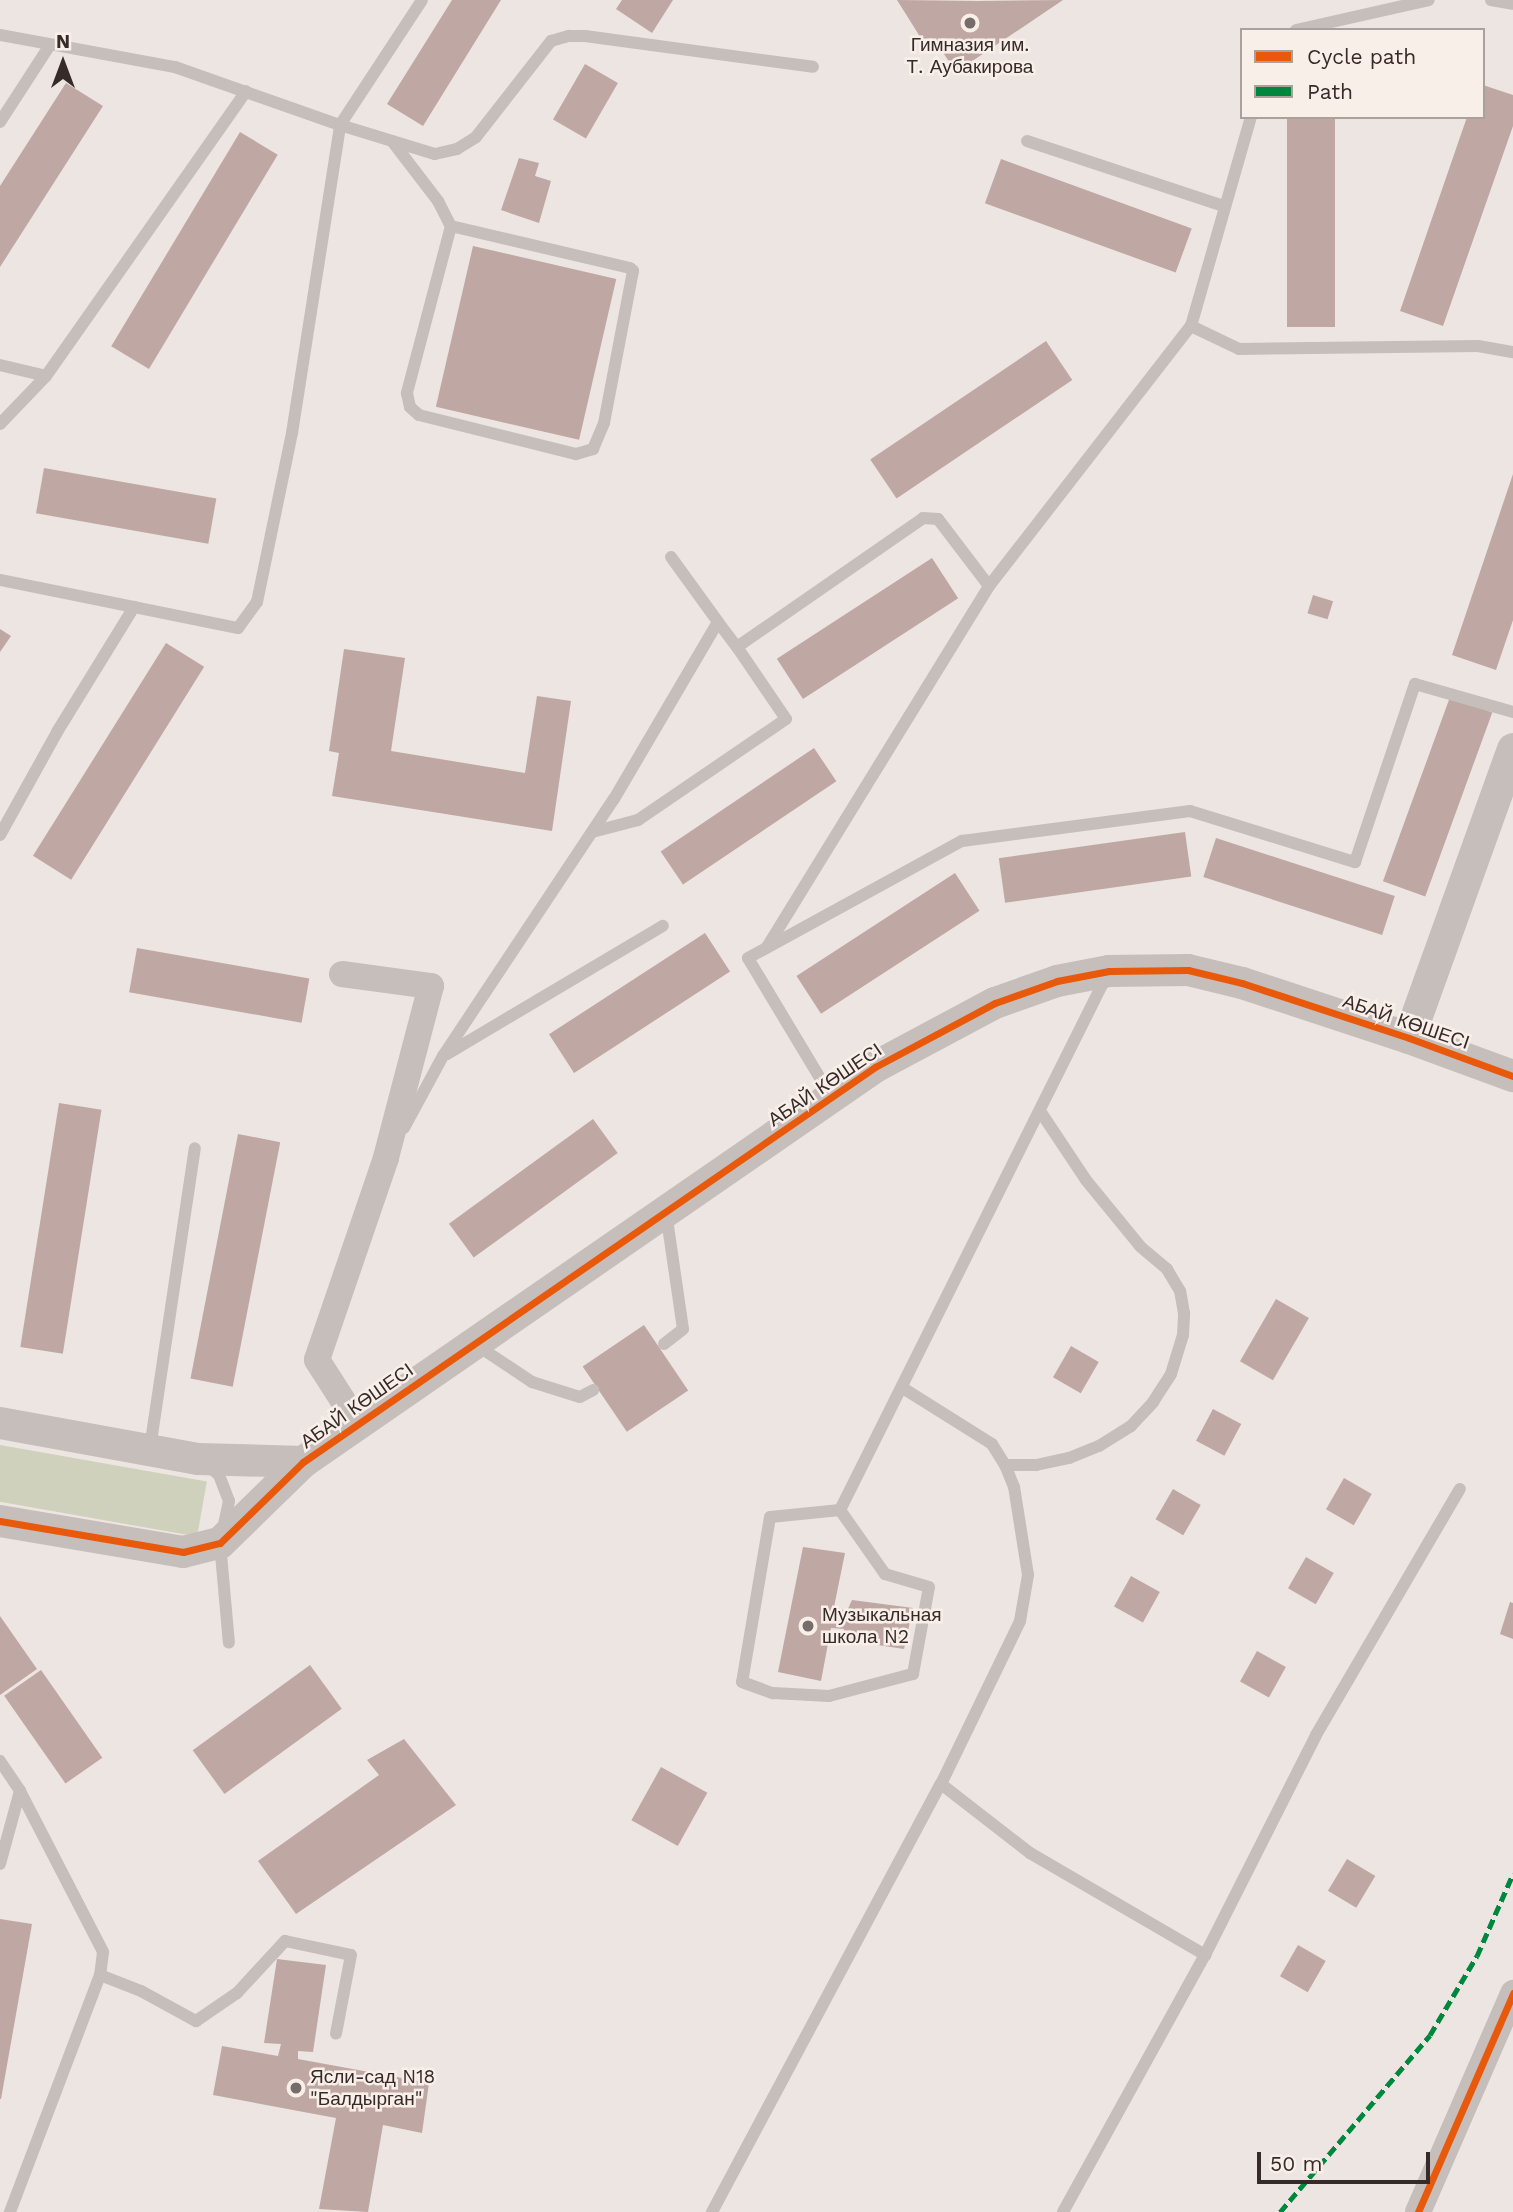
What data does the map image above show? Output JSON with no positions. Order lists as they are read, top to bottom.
{
  "streets": {
    "street": ["АБАЙ КӨШЕСІ"]
  },
  "places": ["Гимназия им. Т. Аубакирова", "Музыкальная школа N2", "Ясли-сад N18 \"Балдырган\""],
  "legend": ["Cycle path", "Path"],
  "scale_bar": "50 m",
  "north": "top"
}
